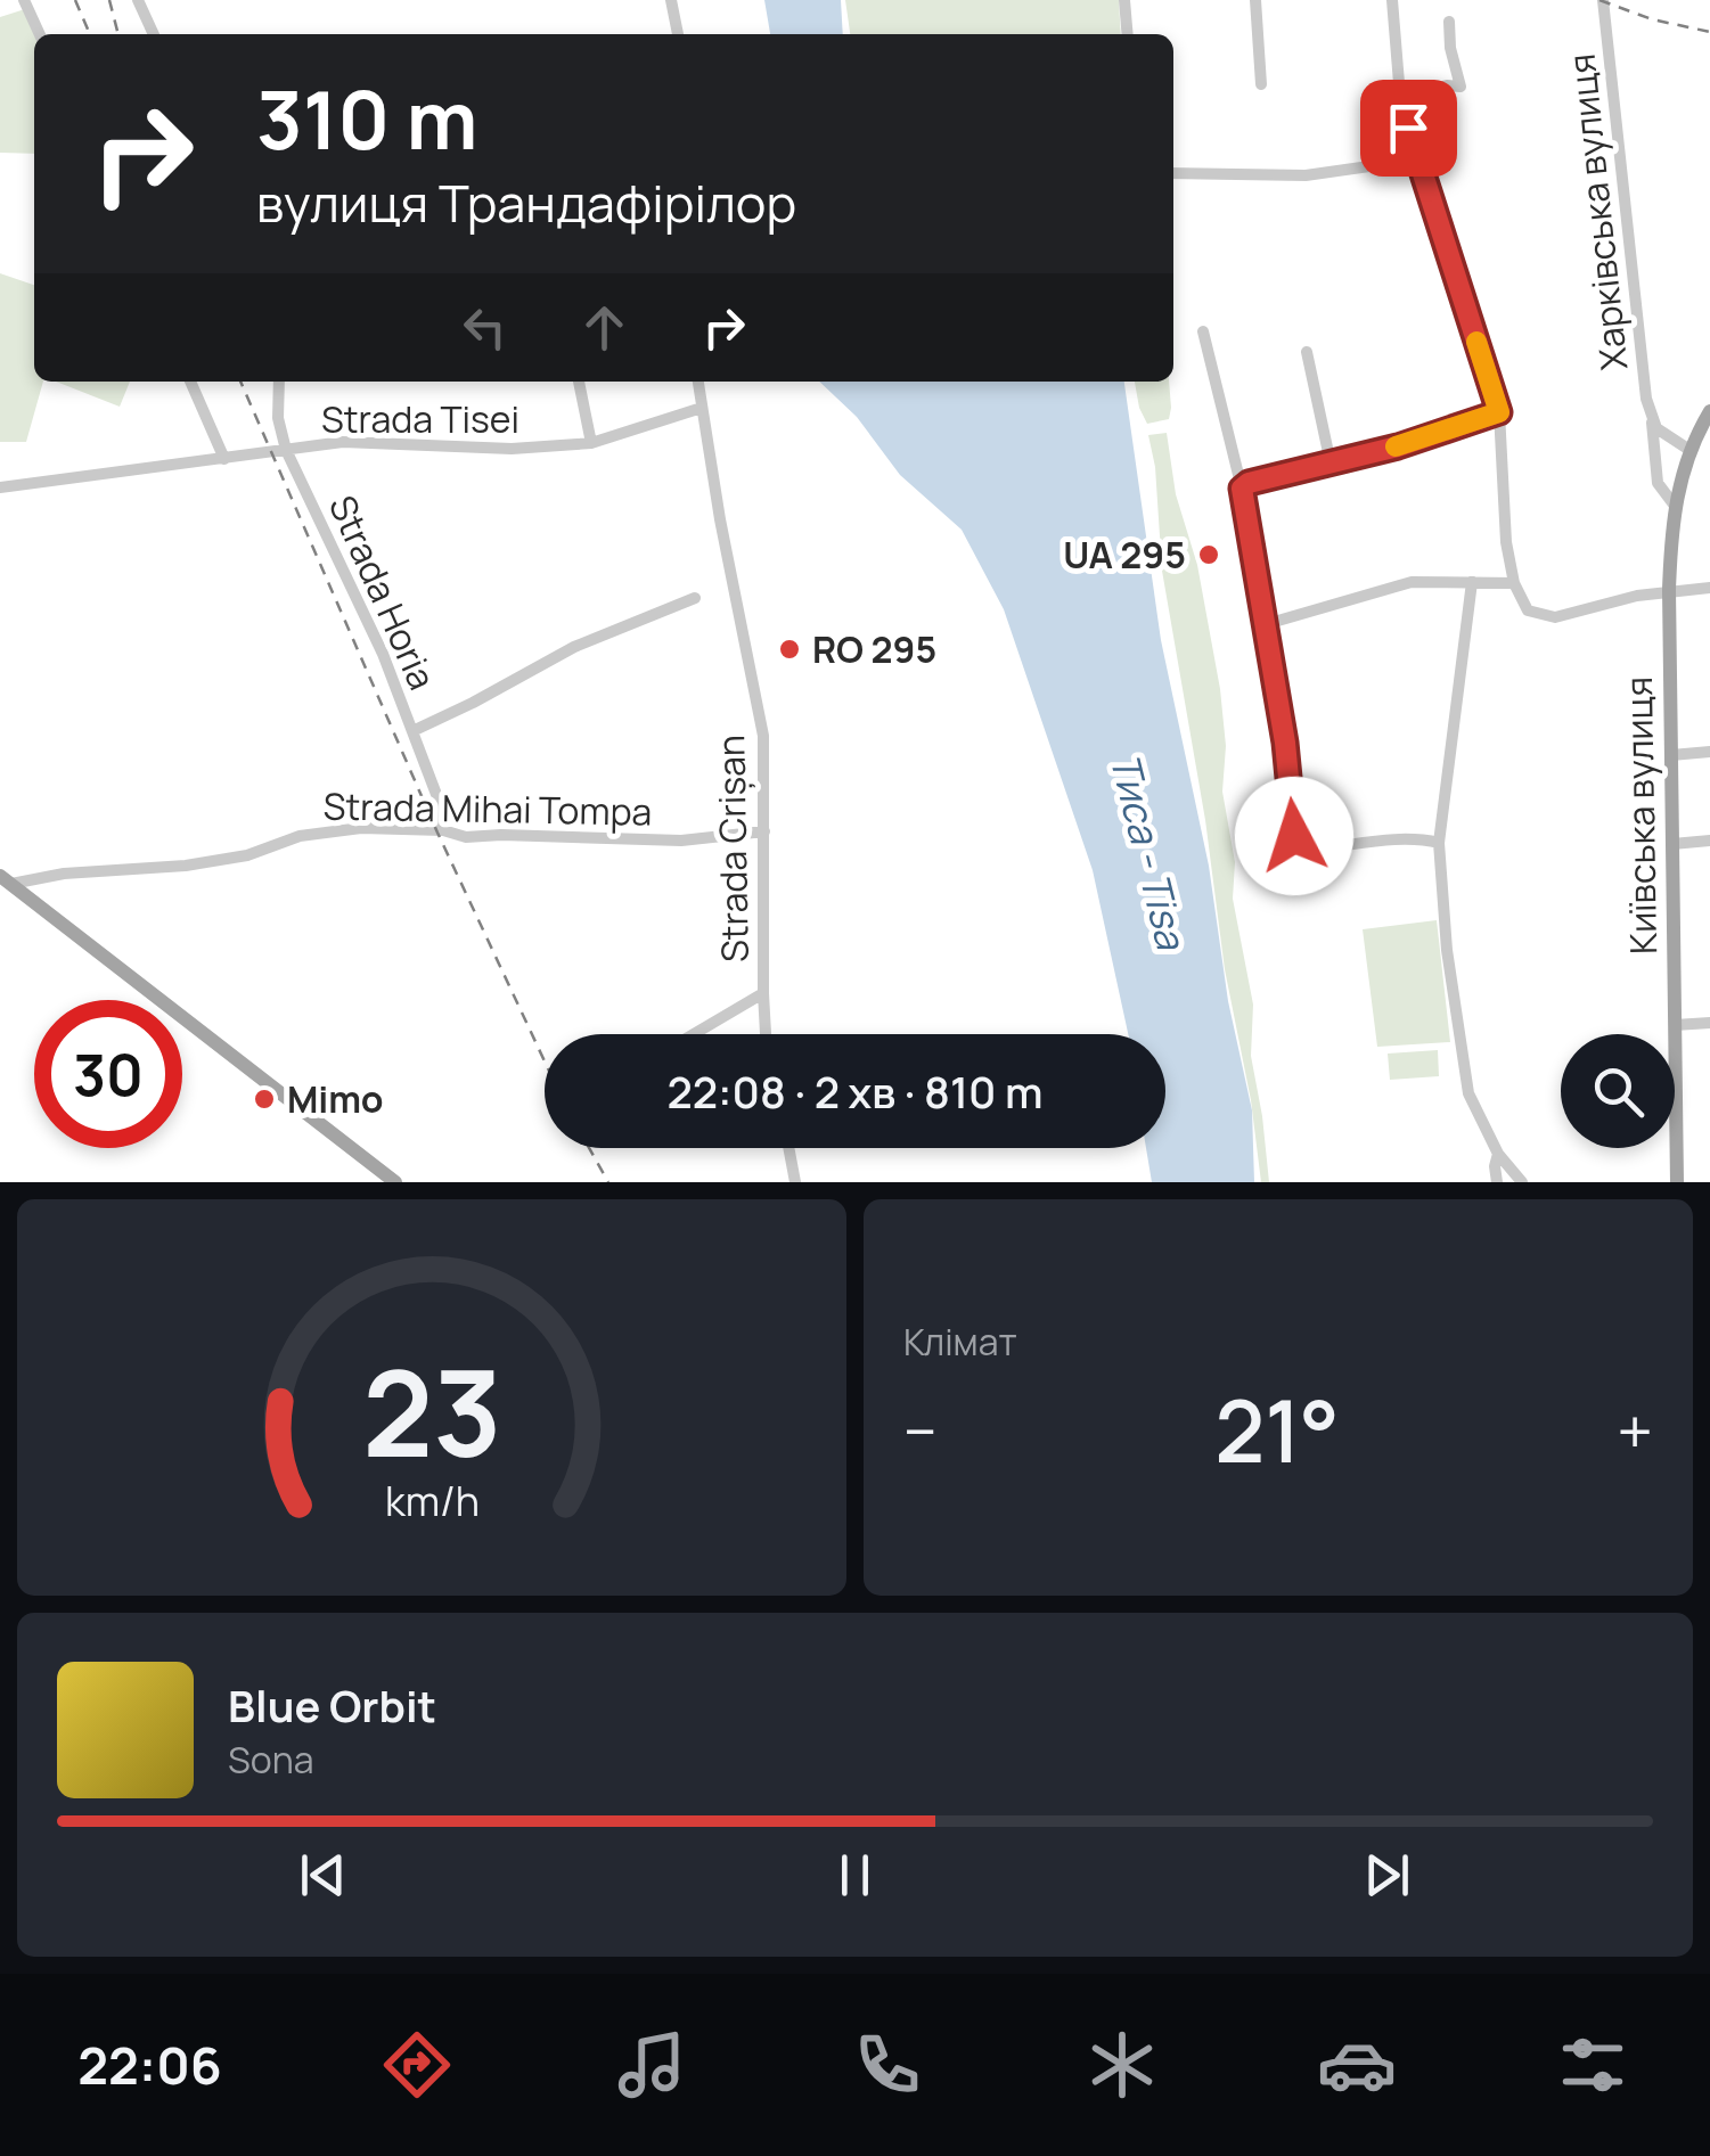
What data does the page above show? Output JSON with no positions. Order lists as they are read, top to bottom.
{
  "streets": {
    "main road": ["Київська вулиця"],
    "street": [
      "Харківська вулиця",
      "Strada Tisei",
      "Strada Horia",
      "Strada Mihai Tompa",
      "Strada Crișan"
    ]
  },
  "crossings": [
    ["Харківська вулиця", "Київська вулиця"],
    ["Strada Tisei", "Strada Horia"],
    ["Strada Tisei", "Strada Crișan"],
    ["Strada Horia", "Strada Mihai Tompa"],
    ["Strada Mihai Tompa", "Strada Crișan"]
  ],
  "water": ["Тиса - Tisa"],
  "places": ["UA 295", "RO 295", "Mimo"],
  "page": {
    "turn": ["310 m", "вулиця Трандафірілор"],
    "limit": "30",
    "trip": "22:08 · 2 хв · 810 m",
    "tile": "Клімат",
    "heat": ["−", "21°", "+"],
    "song": ["Blue Orbit", "Sona"],
    "tabs": "22:06",
    "gauge": ["23", "km/h"]
  }
}
